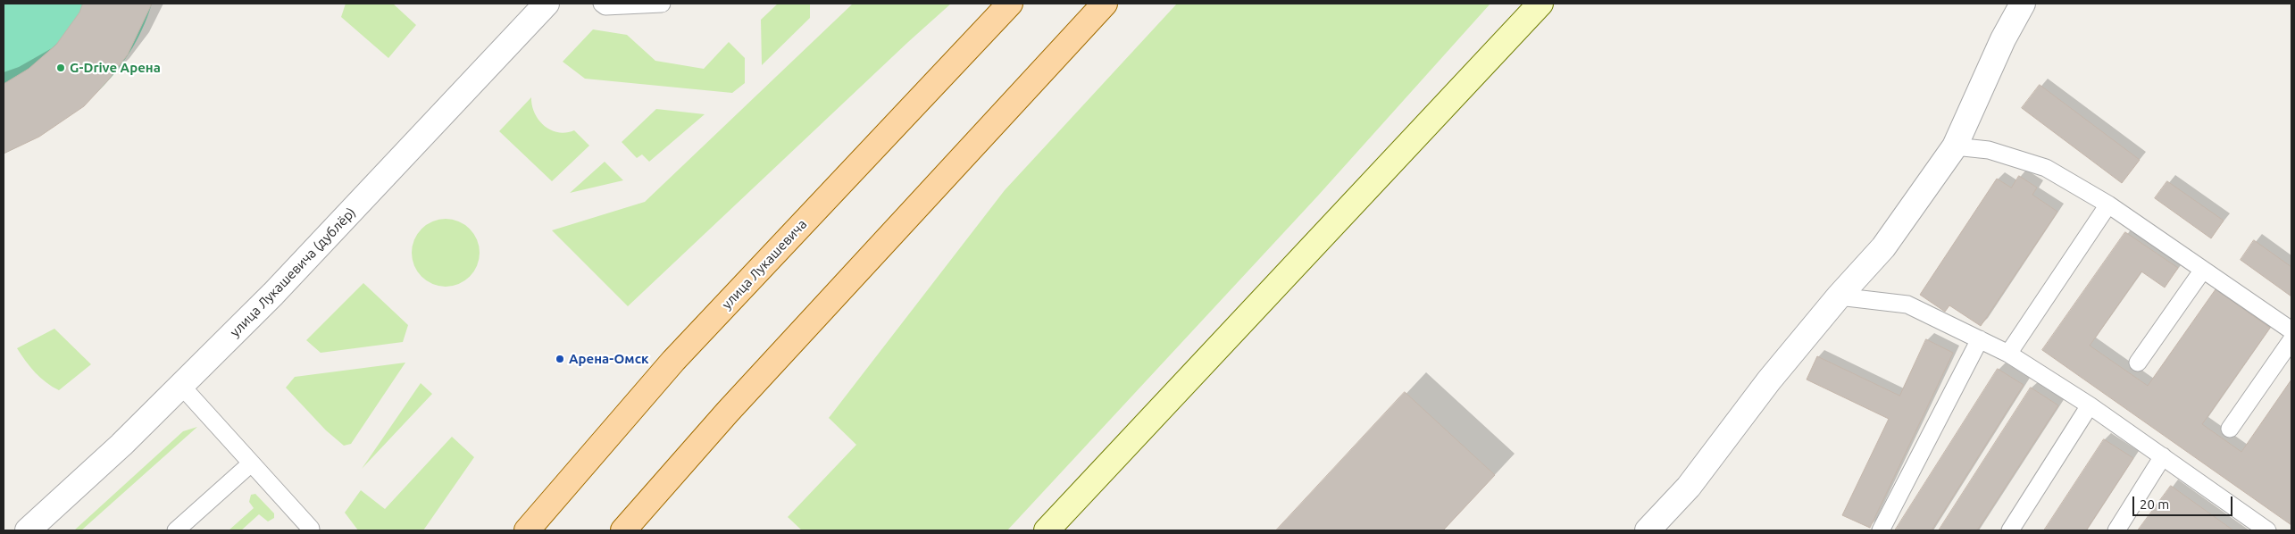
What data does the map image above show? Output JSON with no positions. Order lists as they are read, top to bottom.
{
  "streets": {
    "main road": ["улица Лукашевича"],
    "street": ["улица Лукашевича (дублёр)"]
  },
  "places": ["G-Drive Арена", "Арена-Омск"],
  "scale_bar": "20 m"
}
